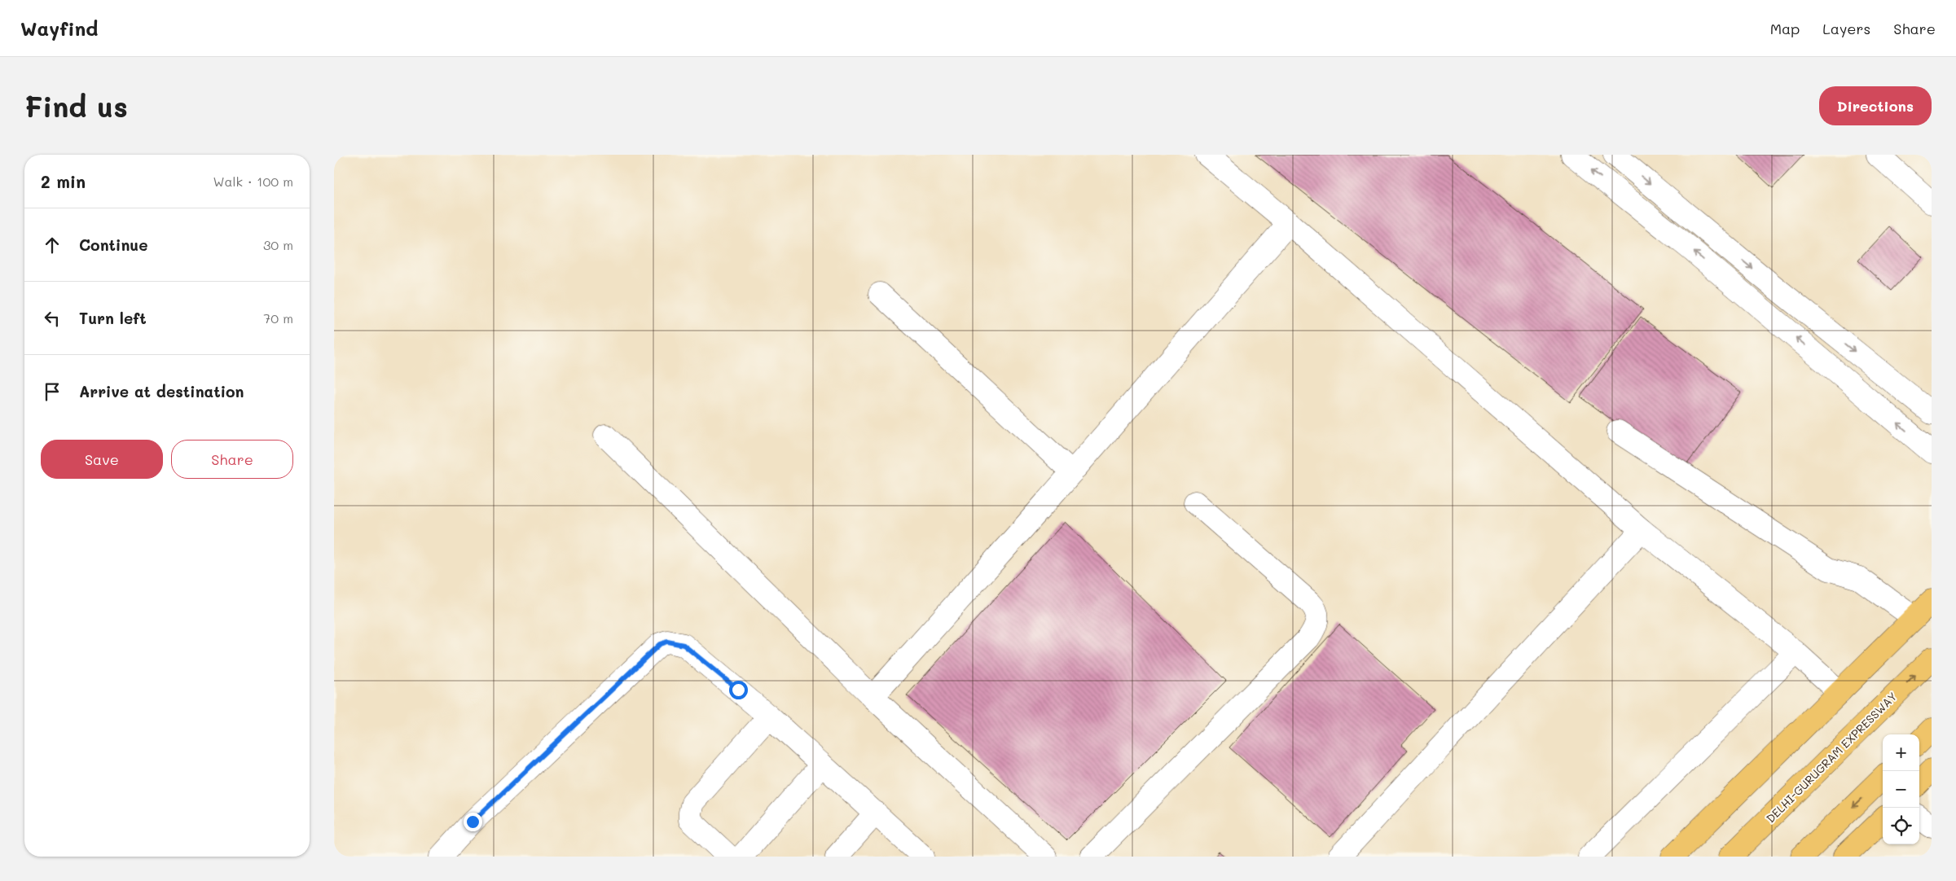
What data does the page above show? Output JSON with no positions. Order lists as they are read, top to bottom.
{
  "streets": {
    "main road": ["DELHI-GURUGRAM EXPRESSWAY"]
  },
  "page": {
    "header": "Wayfind",
    "nav": ["Map", "Layers", "Share"],
    "buttons": [
      "Directions",
      ["Save", "Share"]
    ],
    "title": "Find us",
    "heading": ["2 min", "Walk · 100 m"],
    "list": [
      ["Continue", "30 m"],
      ["Turn left", "70 m"],
      "Arrive at destination"
    ],
    "map_buttons": ["+", "−"]
  }
}
